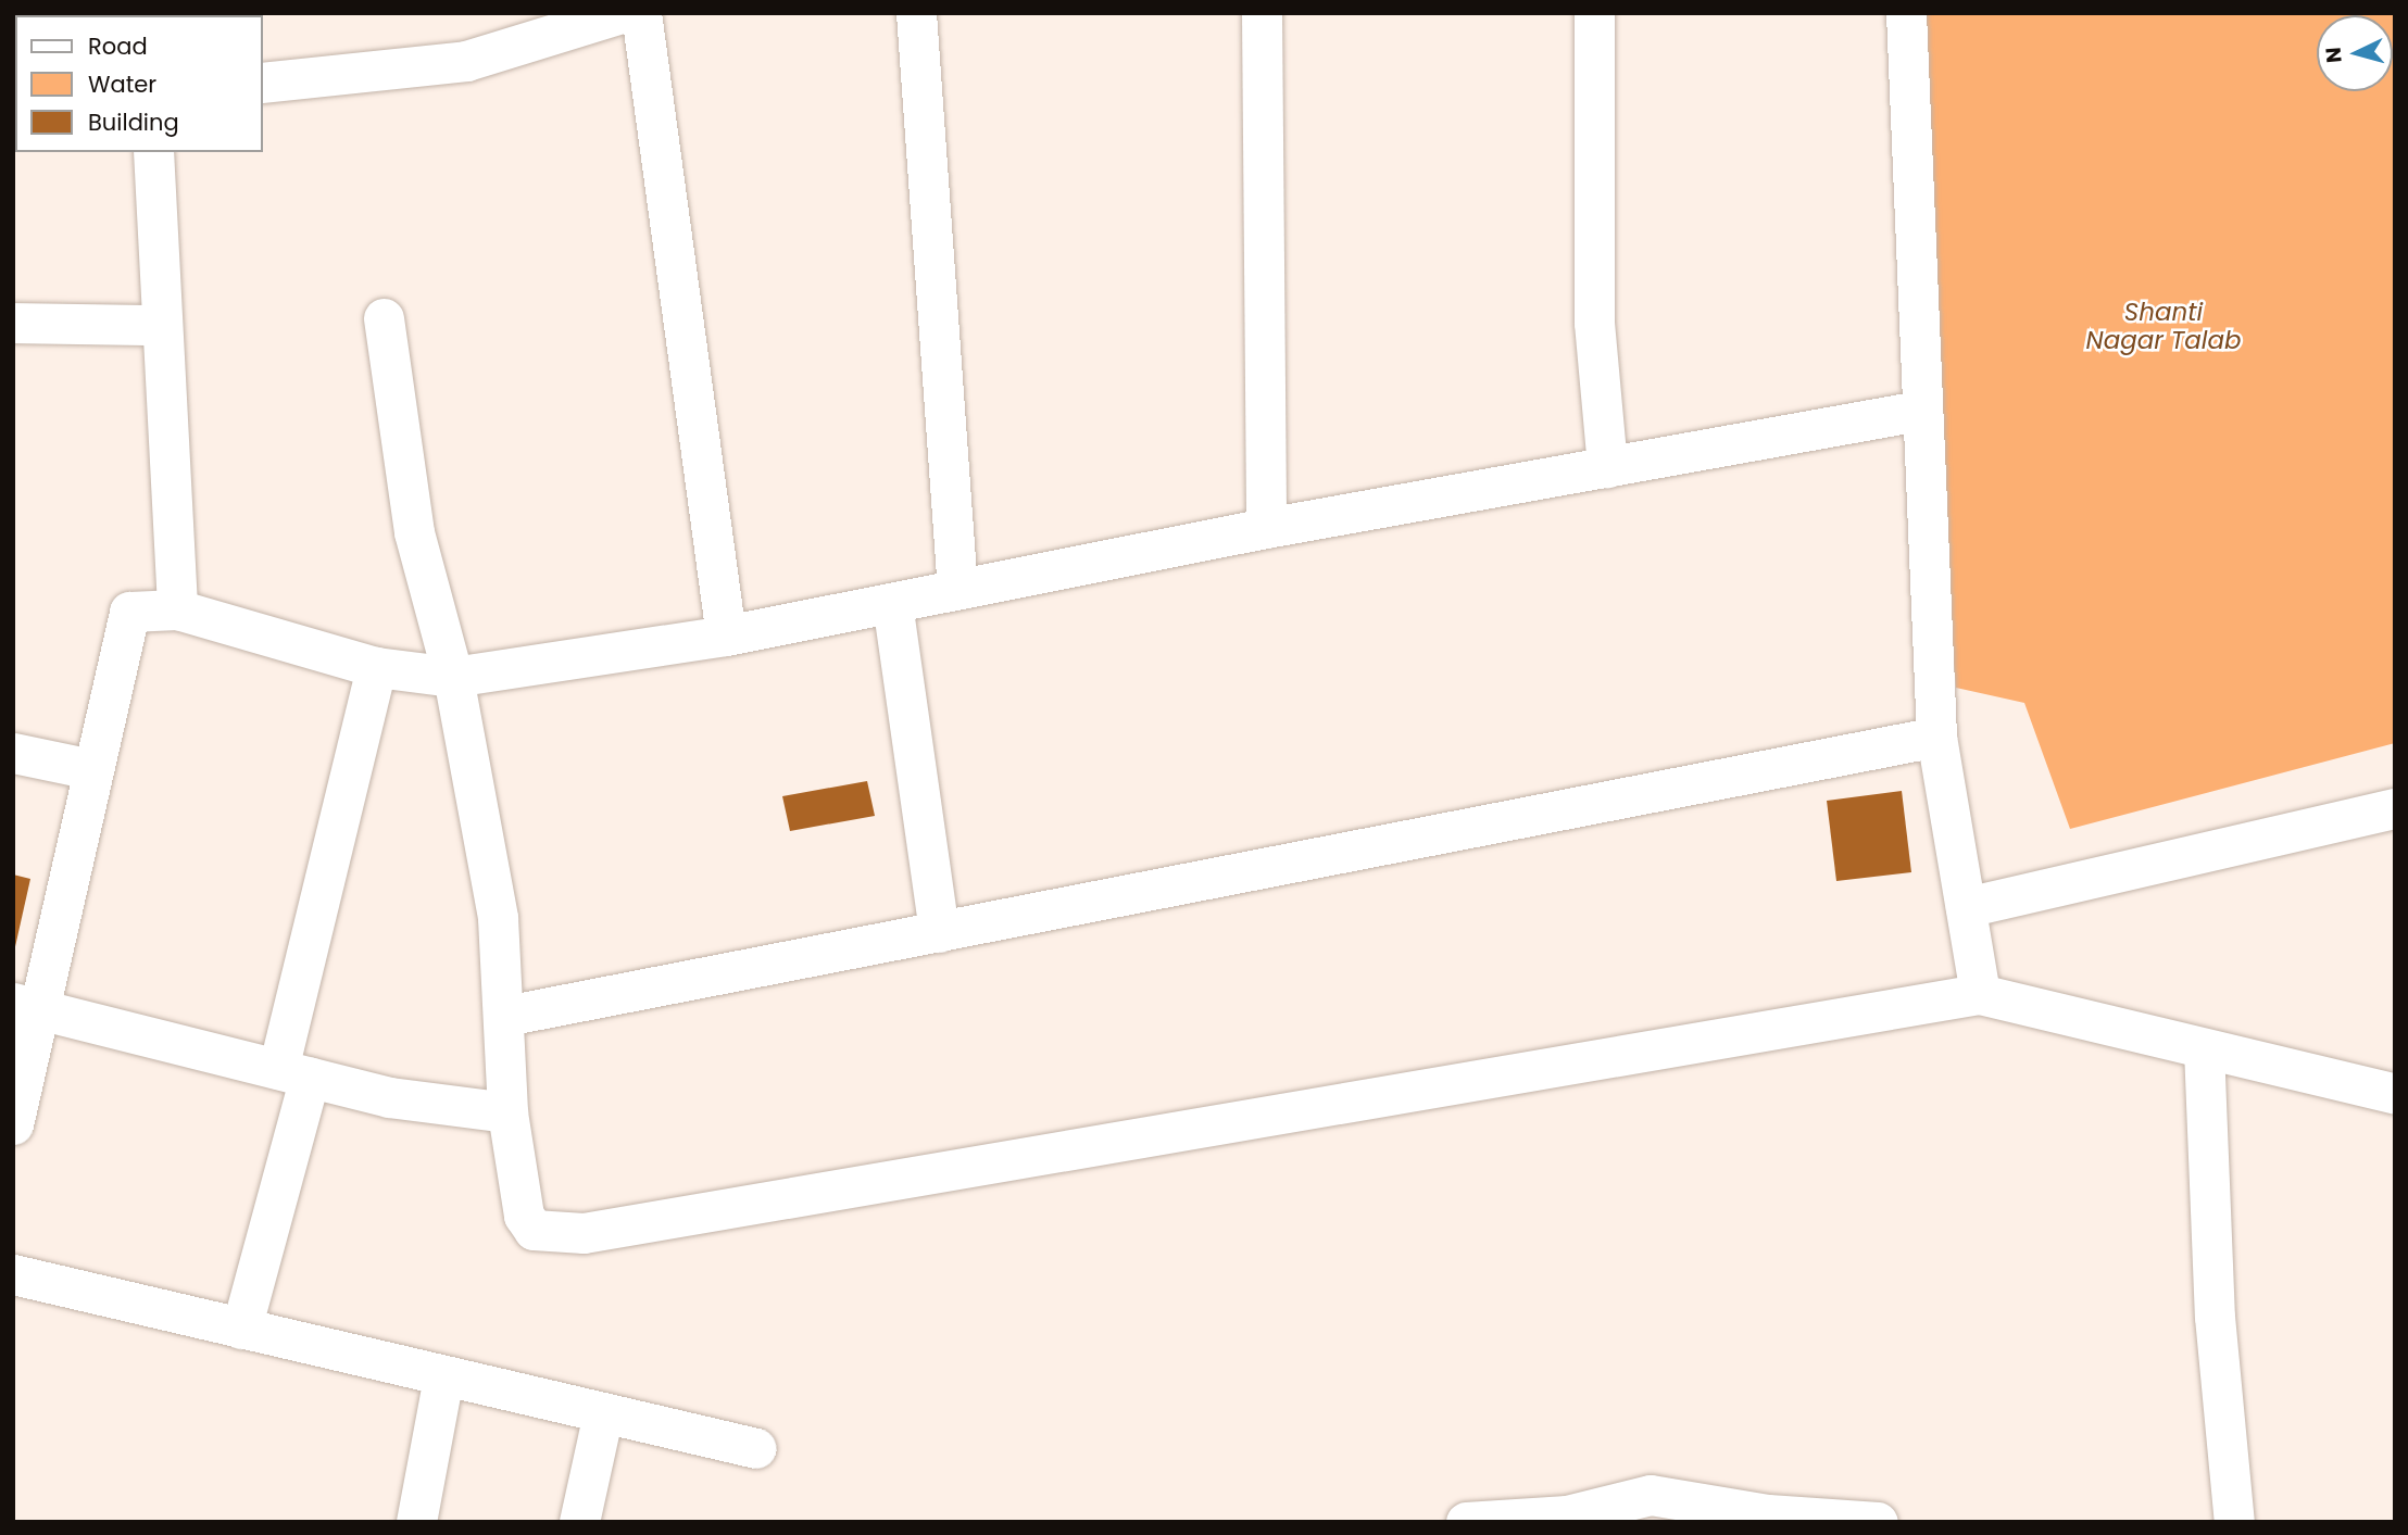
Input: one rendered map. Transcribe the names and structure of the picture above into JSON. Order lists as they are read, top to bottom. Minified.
{"water":["Shanti Nagar Talab"],"legend":["Road","Water","Building"],"north":"left"}
